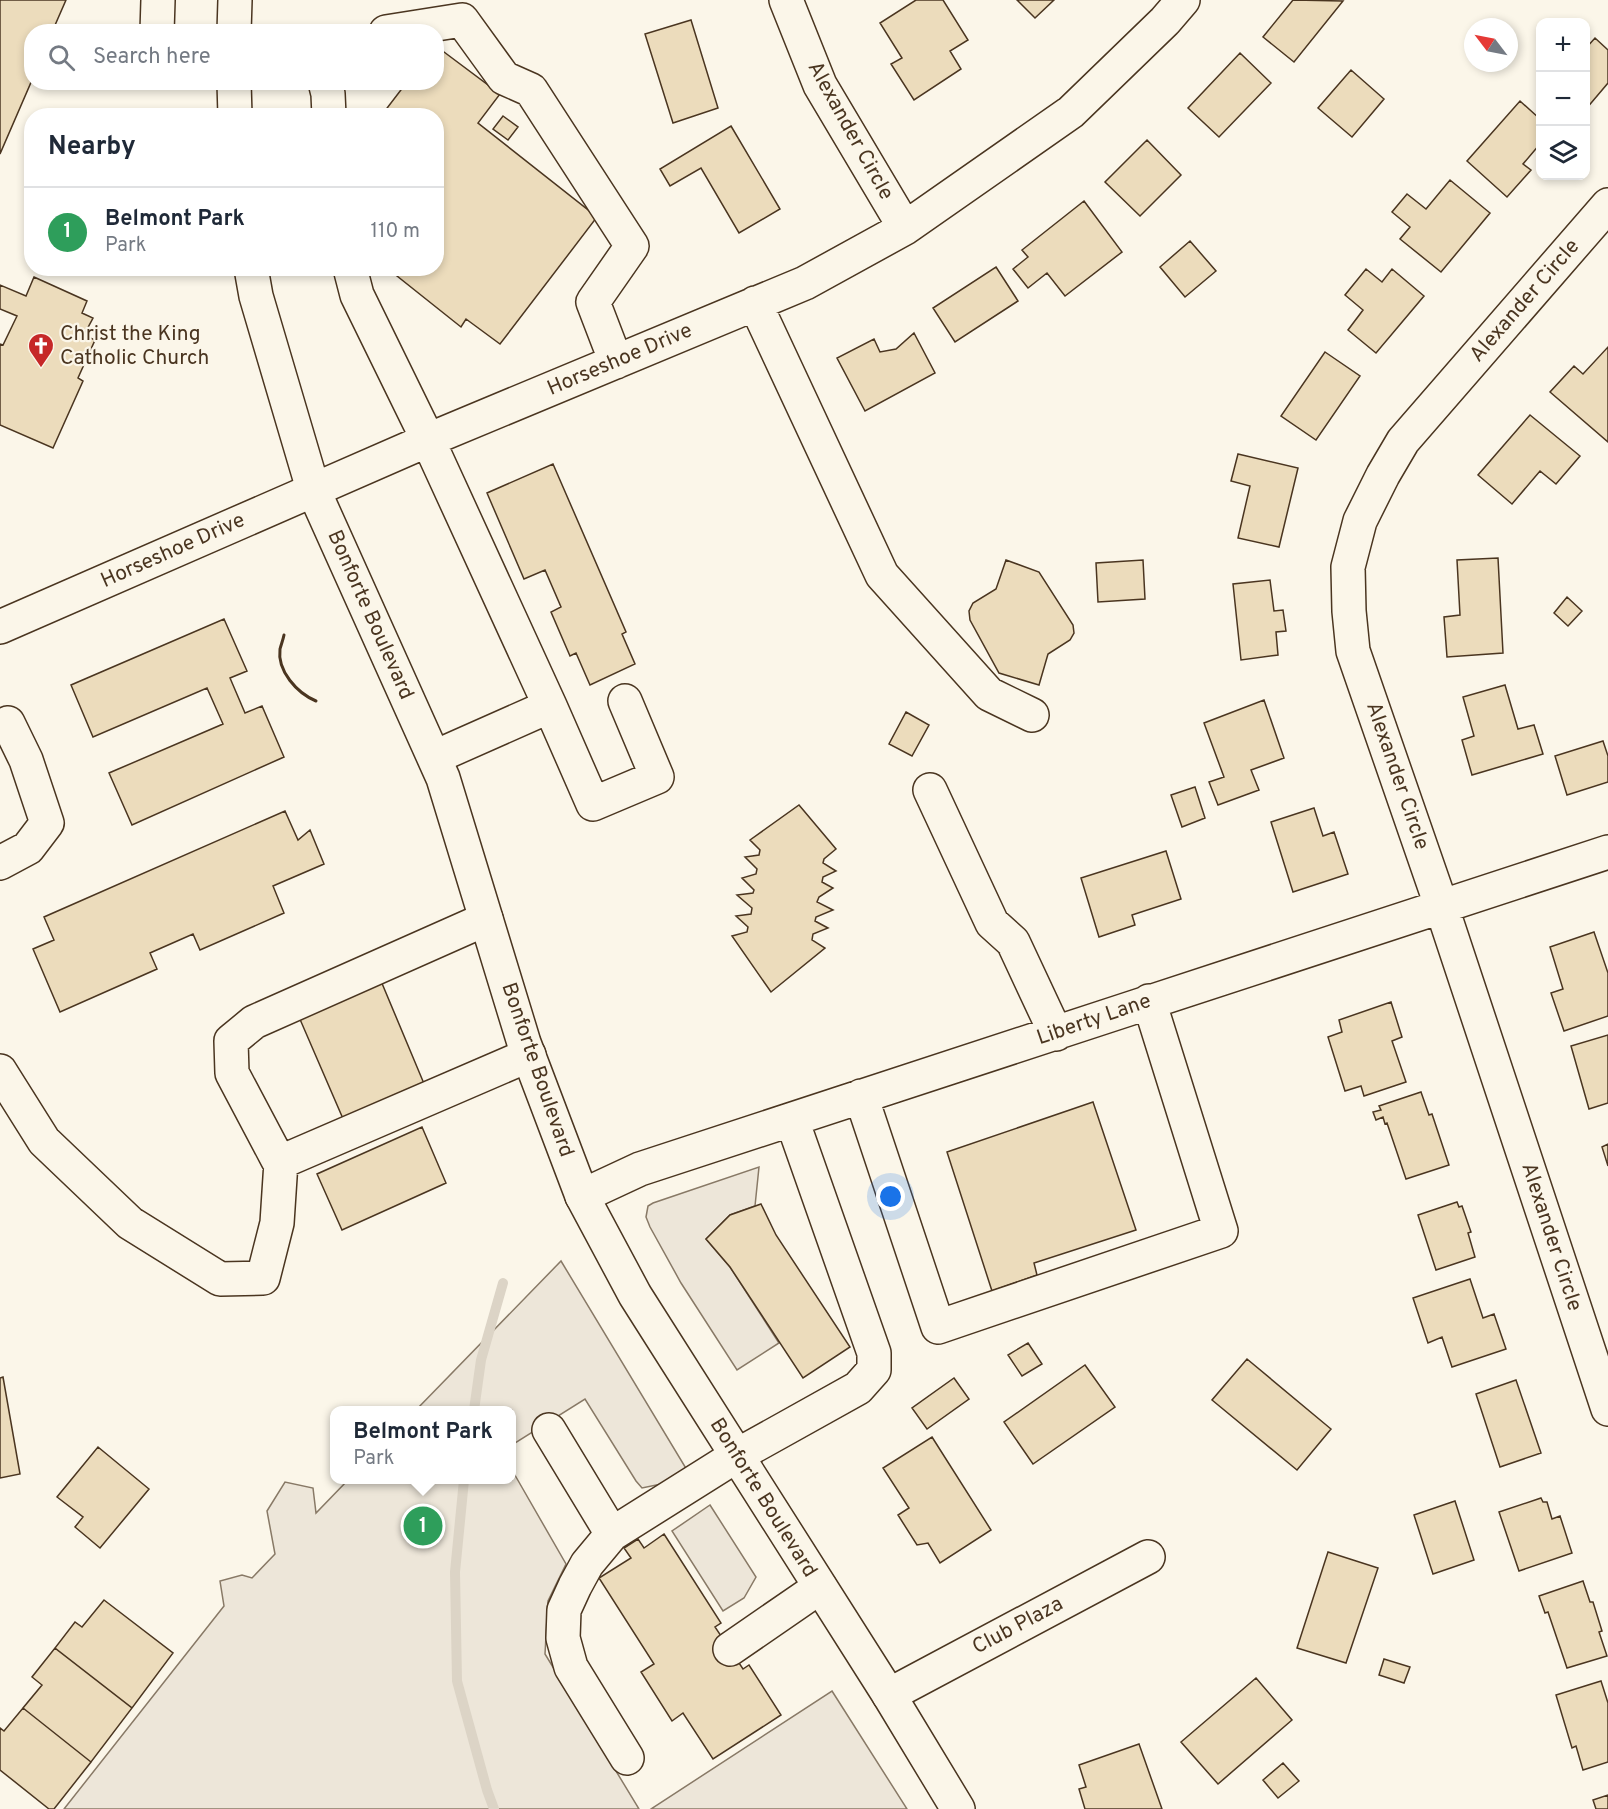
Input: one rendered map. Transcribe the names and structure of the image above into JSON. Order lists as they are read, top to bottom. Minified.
{"streets":{"street":["Alexander Circle","Horseshoe Drive","Bonforte Boulevard","Liberty Lane","Club Plaza"]},"crossings":[["Alexander Circle","Horseshoe Drive"],["Alexander Circle","Liberty Lane"],["Horseshoe Drive","Bonforte Boulevard"],["Bonforte Boulevard","Liberty Lane"],["Bonforte Boulevard","Club Plaza"]],"places":{"church":["Christ the King Catholic Church"]},"north":"top left","page":{"map_buttons":["+","−"],"search":"Search here","heading":"Nearby","list":[{"mark":"1","name":"Belmont Park","note":"Park","value":"110 m"}],"popup":["Belmont Park","Park"],"pins":"1"}}
